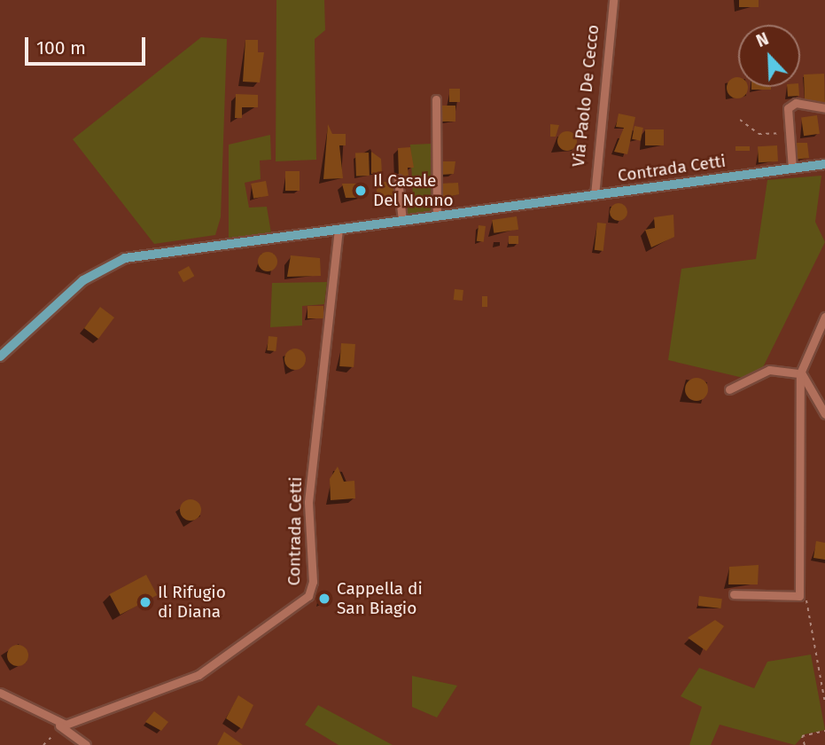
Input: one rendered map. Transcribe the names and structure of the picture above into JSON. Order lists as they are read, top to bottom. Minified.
{"streets":{"main road":["Contrada Cetti"],"street":["Via Paolo De Cecco"]},"crossings":[["Via Paolo De Cecco","Contrada Cetti"]],"places":["Il Casale Del Nonno","Cappella di San Biagio","Il Rifugio di Diana"],"scale_bar":"100 m","north":"top left"}
